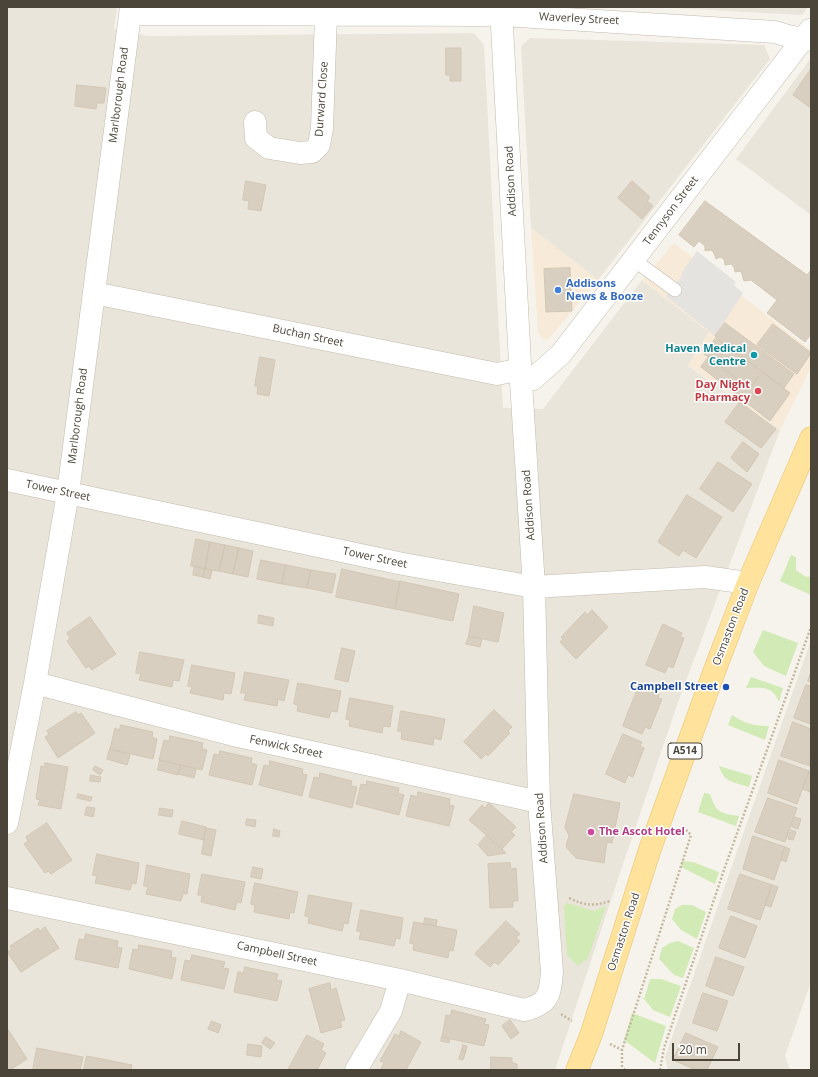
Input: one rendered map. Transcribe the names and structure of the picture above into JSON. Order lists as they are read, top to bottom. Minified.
{"streets":{"main road":["Osmaston Road","A514"],"street":["Waverley Street","Marlborough Road","Durward Close","Addison Road","Tennyson Street","Buchan Street","Tower Street","Fenwick Street","Campbell Street"]},"crossings":[["Waverley Street","Marlborough Road"],["Waverley Street","Durward Close"],["Waverley Street","Addison Road"],["Waverley Street","Tennyson Street"],["Marlborough Road","Buchan Street"],["Marlborough Road","Tower Street"],["Marlborough Road","Fenwick Street"],["Addison Road","Tennyson Street"],["Addison Road","Buchan Street"],["Addison Road","Tower Street"],["Addison Road","Fenwick Street"],["Addison Road","Campbell Street"],["Tennyson Street","Buchan Street"],["Tower Street","Osmaston Road"]],"places":["Addisons News & Booze","Haven Medical Centre","Day Night Pharmacy","Campbell Street","The Ascot Hotel"],"scale_bar":"20 m"}
